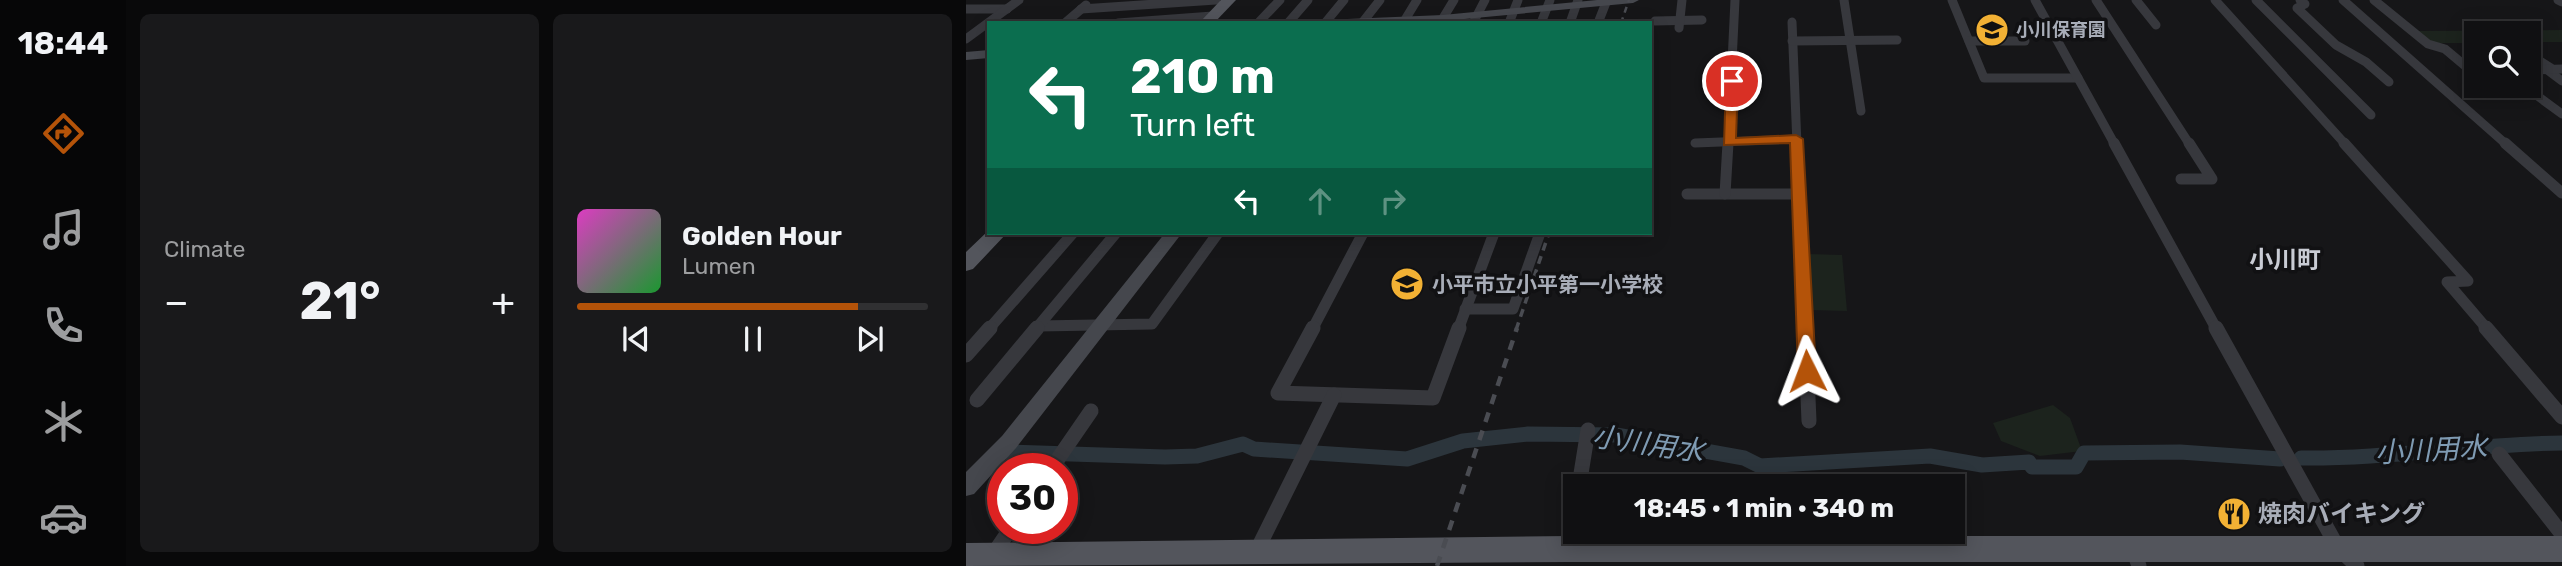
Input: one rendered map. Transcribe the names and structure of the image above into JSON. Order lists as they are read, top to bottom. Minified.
{"districts":["小川町"],"water":["小川用水"],"places":{"school or university":["小川保育園","小平市立小平第一小学校"],"restaurant":["焼肉バイキング"]},"page":{"tabs":"18:44","tile":"Climate","turn":["210 m","Turn left"],"song":["Golden Hour","Lumen"],"heat":["−","21°","+"],"limit":"30","trip":"18:45 · 1 min · 340 m"}}
